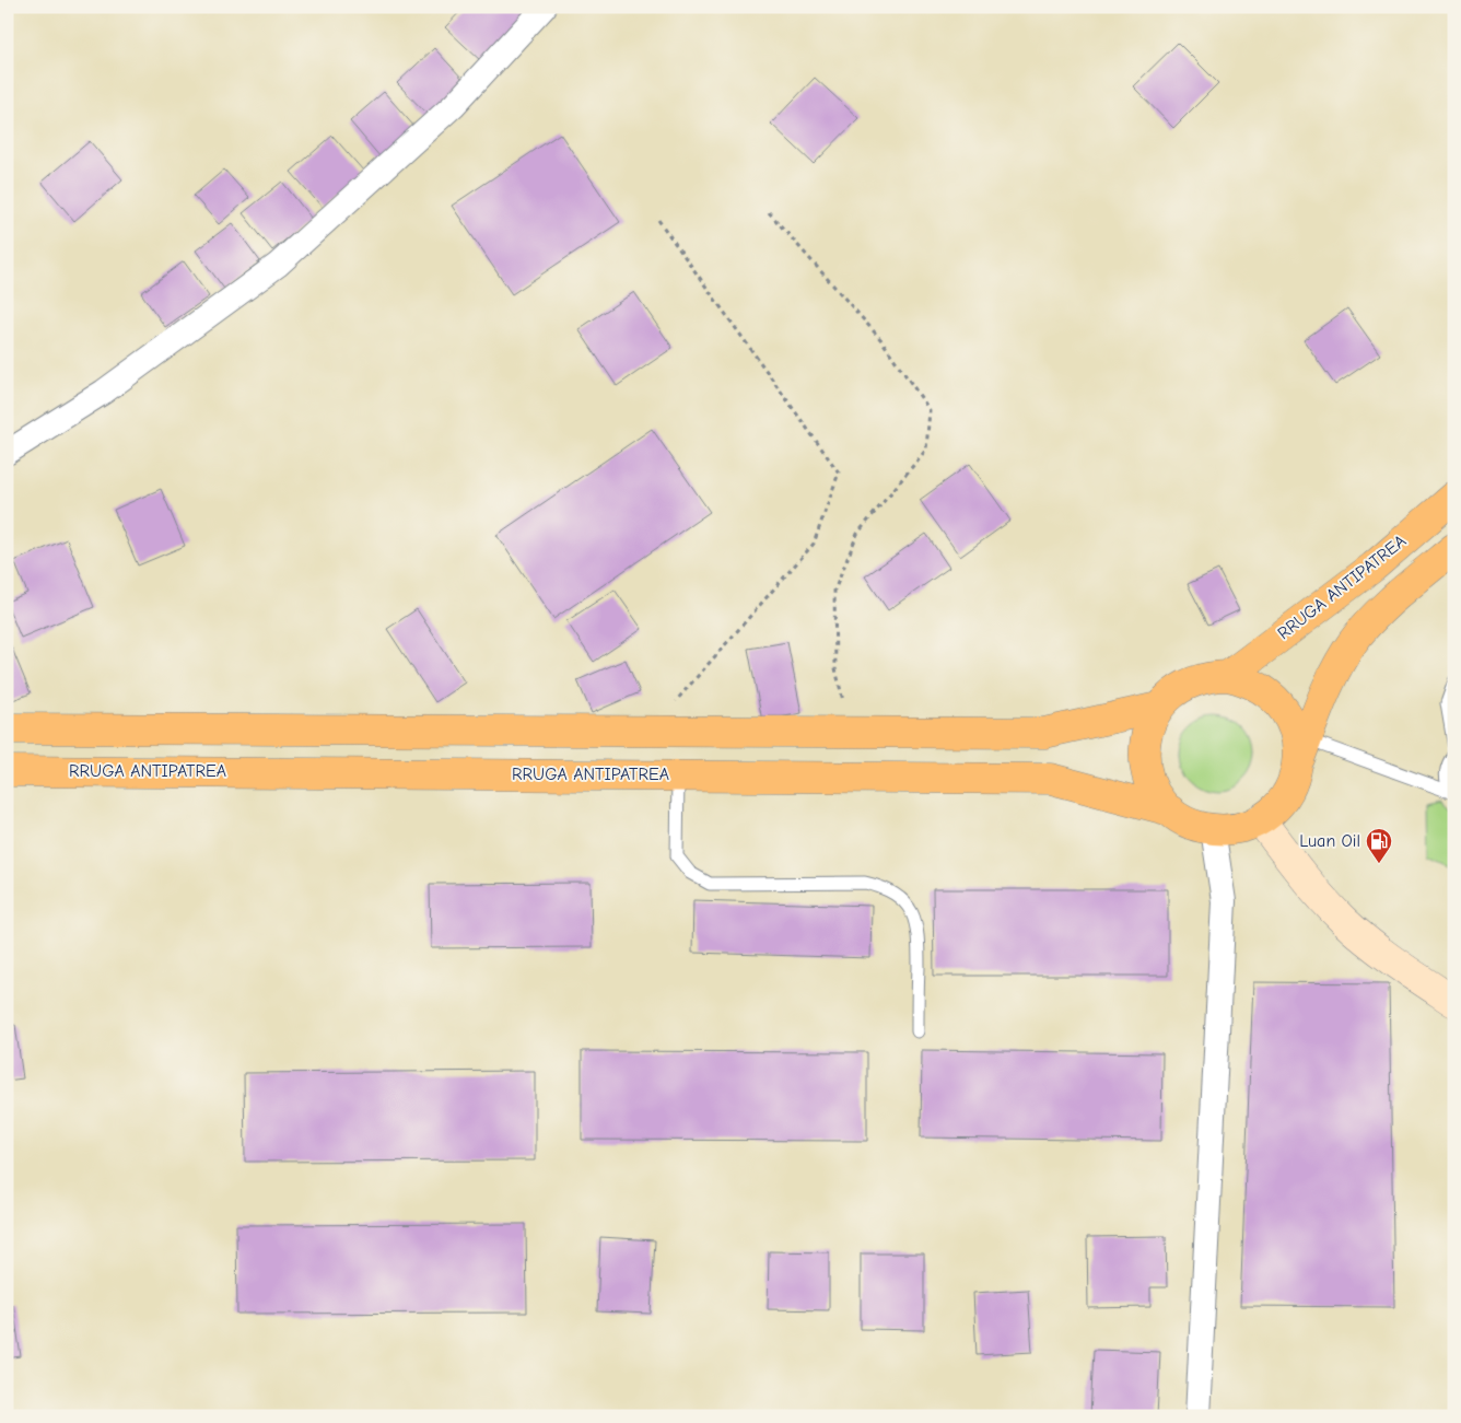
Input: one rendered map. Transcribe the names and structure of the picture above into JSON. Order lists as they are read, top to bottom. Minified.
{"streets":{"main road":["RRUGA ANTIPATREA"]},"places":{"fuel station":["Luan Oil"]}}
